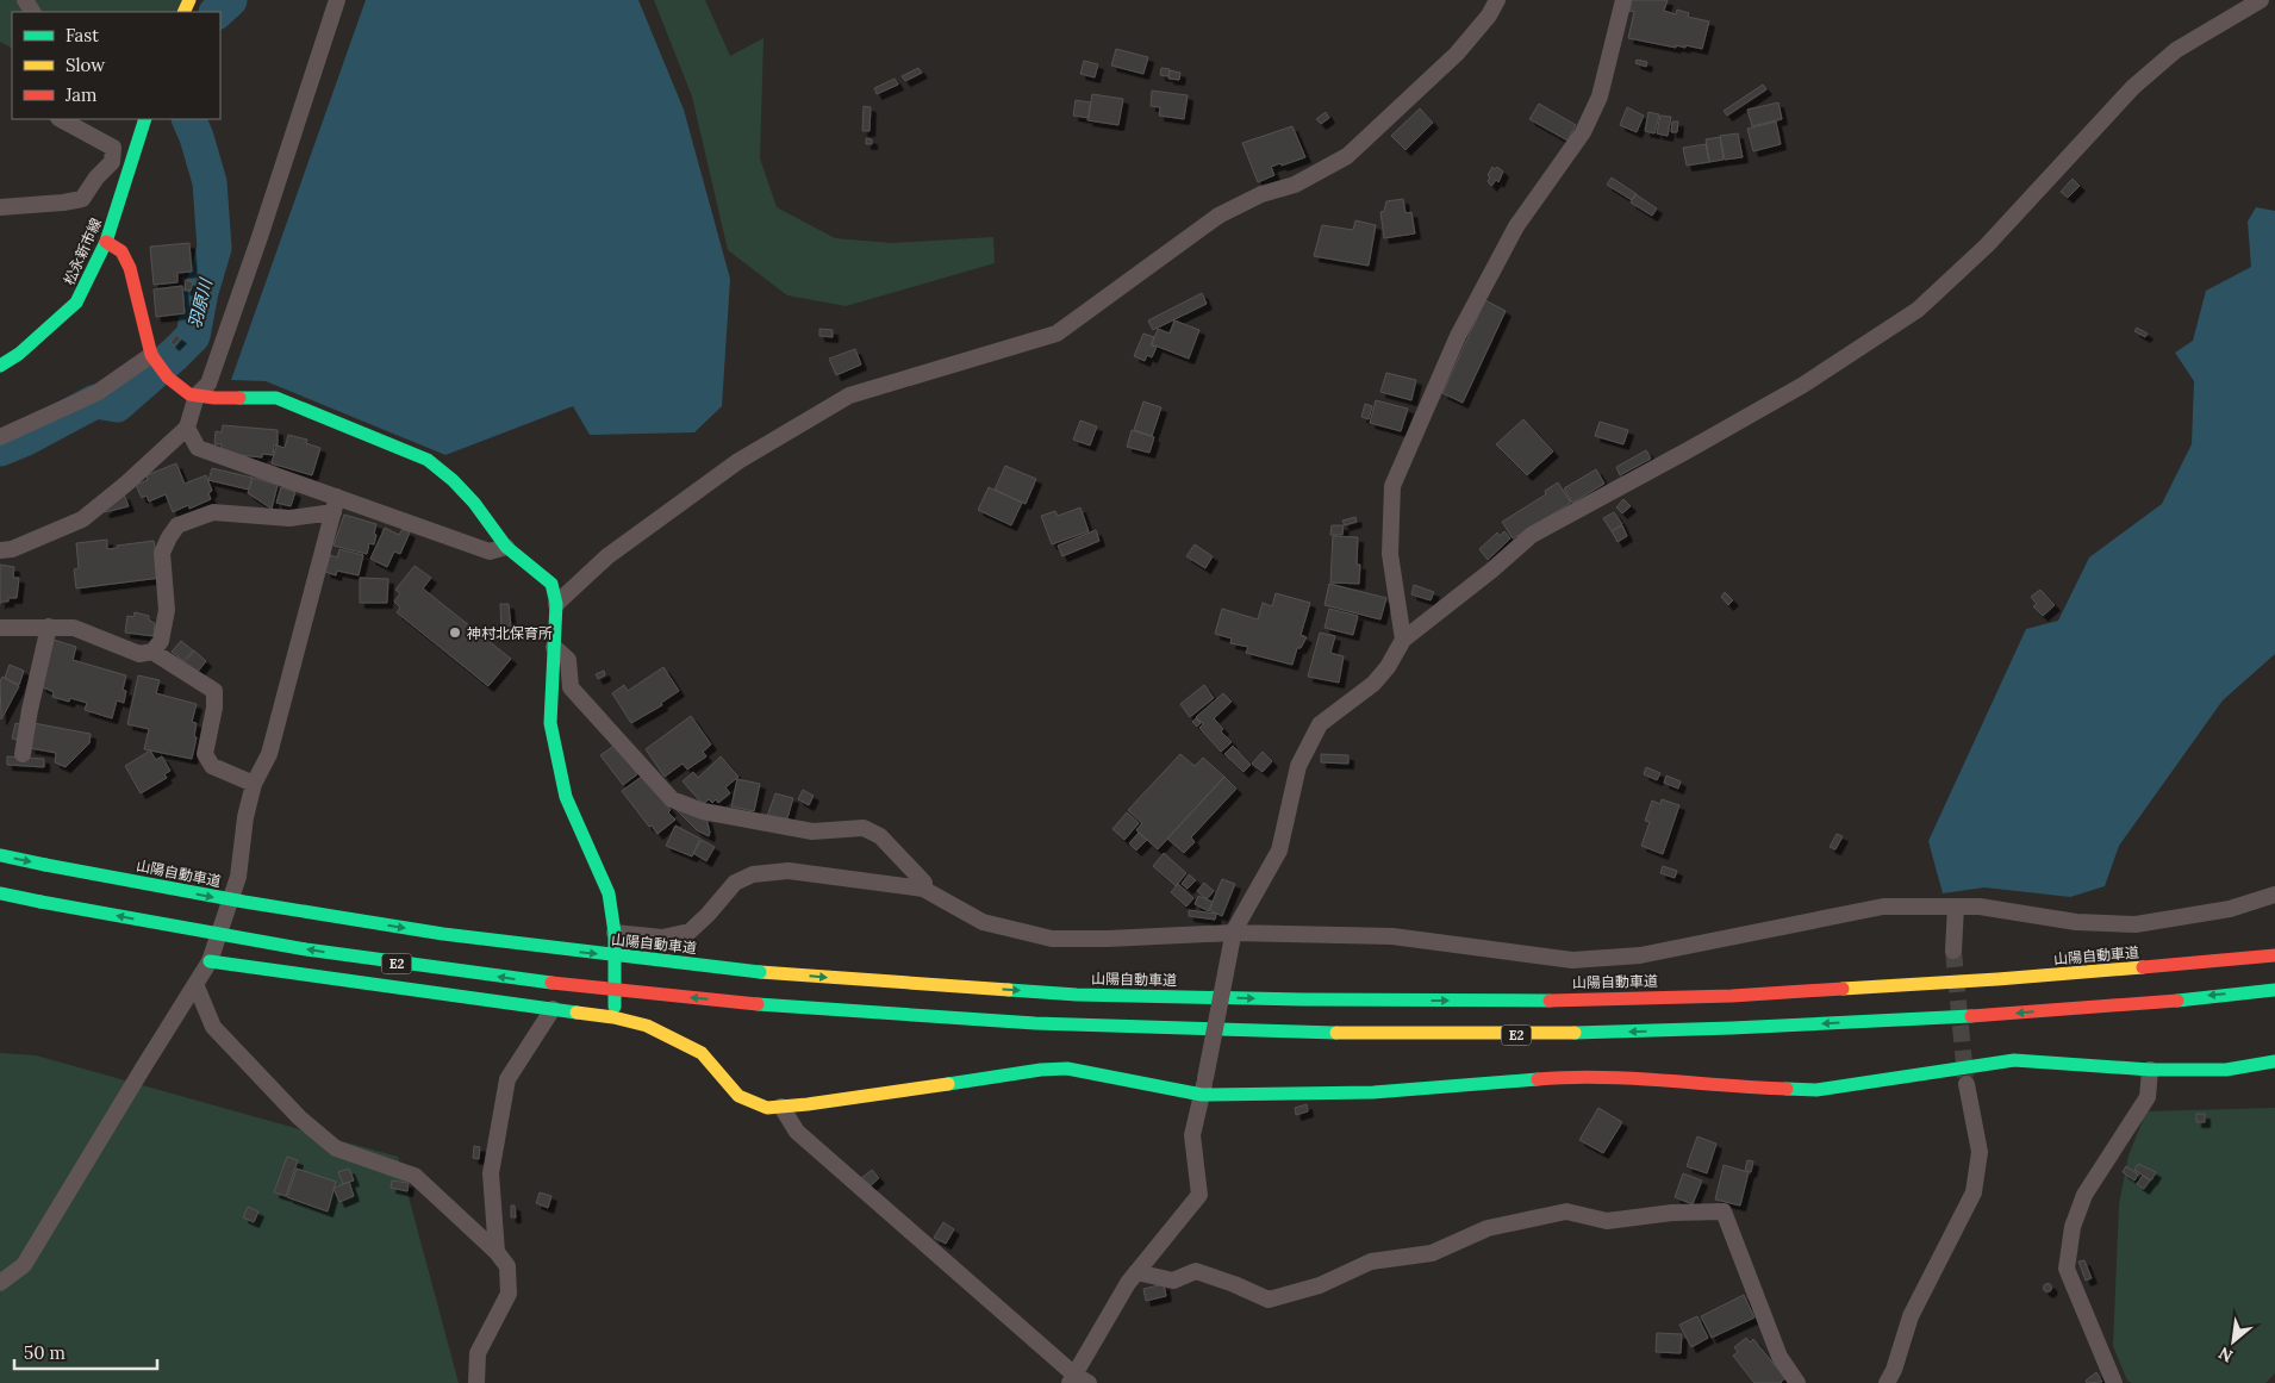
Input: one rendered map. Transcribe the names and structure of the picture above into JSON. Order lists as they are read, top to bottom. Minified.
{"streets":{"main road":["松永新市線","山陽自動車道","E2"]},"water":["羽原川"],"places":["神村北保育所"],"legend":["Fast","Slow","Jam"],"scale_bar":"50 m","north":"bottom left"}
